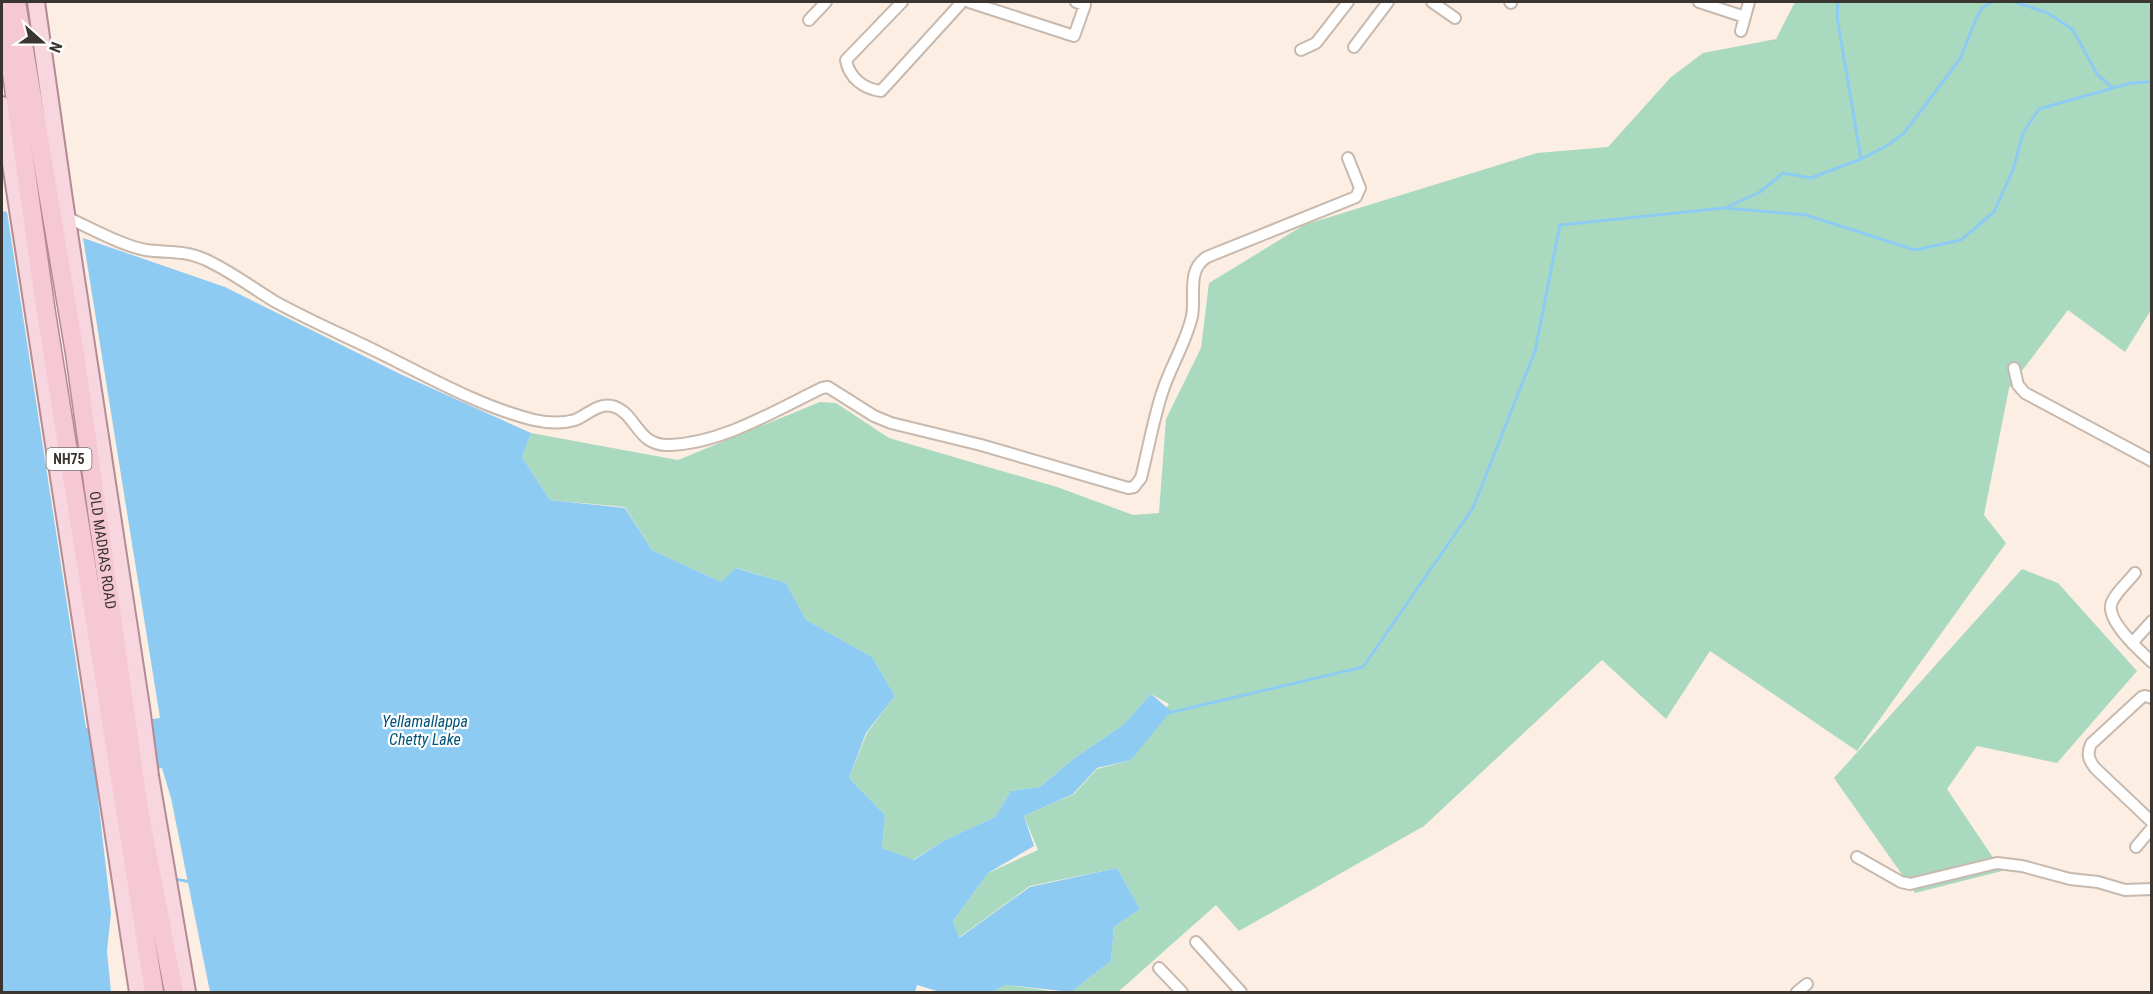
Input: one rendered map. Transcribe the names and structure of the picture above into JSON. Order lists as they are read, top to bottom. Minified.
{"streets":{"highway":["NH75","OLD MADRAS ROAD"]},"water":["Yellamallappa Chetty Lake"],"north":"right"}
